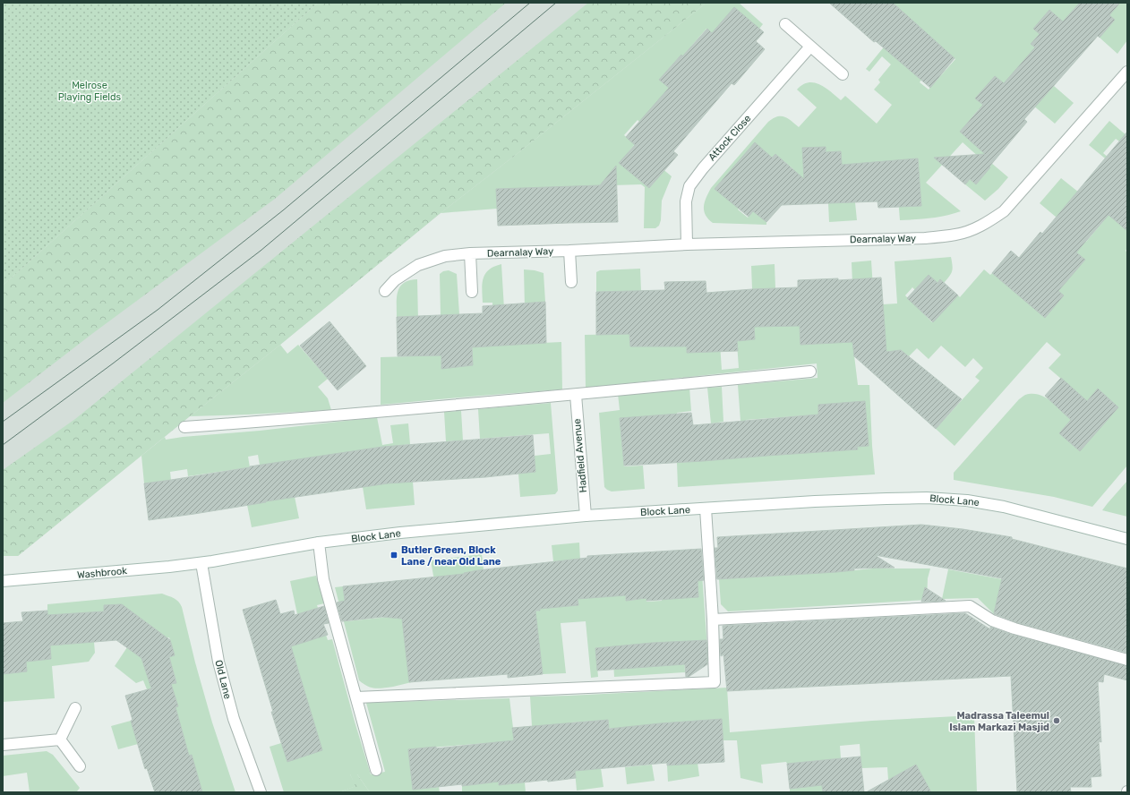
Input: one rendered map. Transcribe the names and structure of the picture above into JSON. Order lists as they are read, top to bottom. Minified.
{"streets":{"street":["Attock Close","Dearnalay Way","Hadfield Avenue","Block Lane","Washbrook","Old Lane"]},"crossings":[["Attock Close","Dearnalay Way"],["Hadfield Avenue","Block Lane"],["Block Lane","Washbrook"],["Block Lane","Old Lane"],["Washbrook","Old Lane"]],"parks":["Melrose Playing Fields"],"places":{"transit":["Butler Green, Block Lane / near Old Lane"],"other":["Madrassa Taleemul Islam Markazi Masjid"]}}
